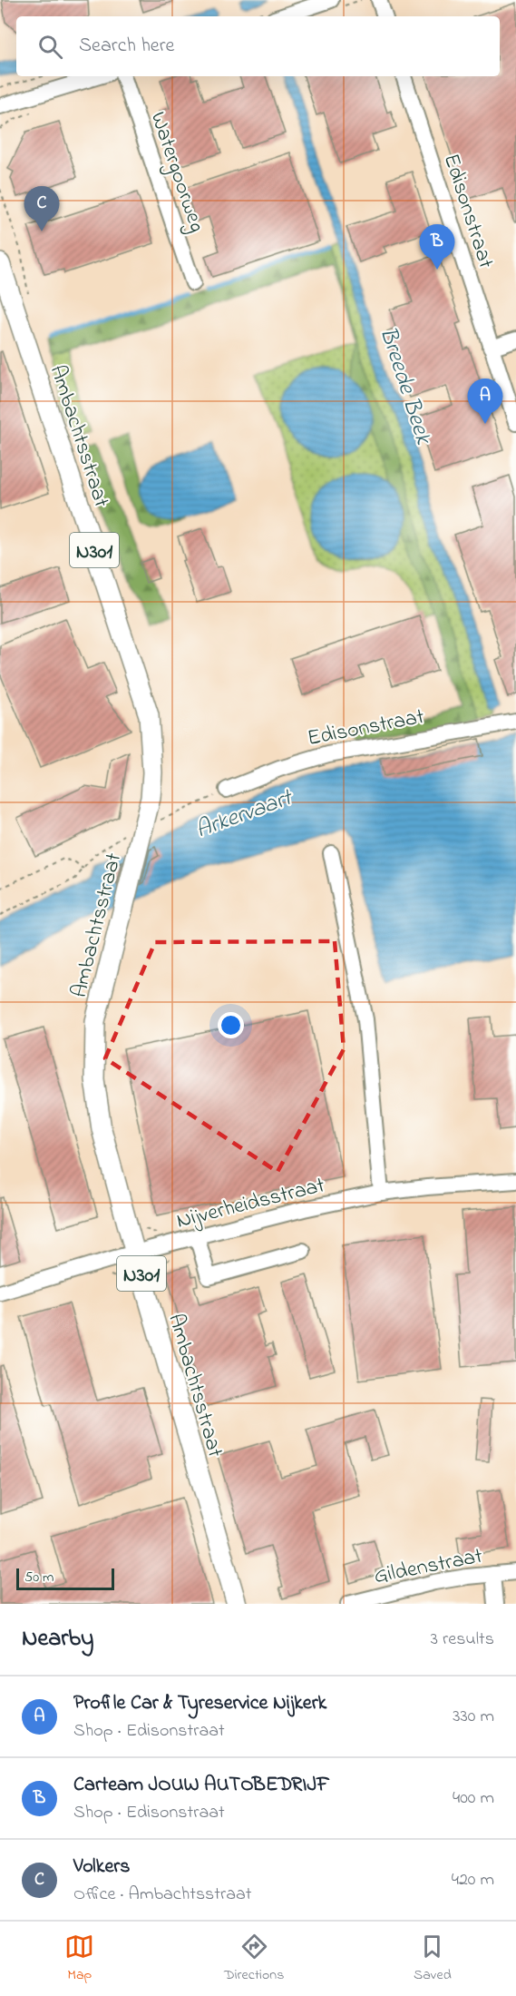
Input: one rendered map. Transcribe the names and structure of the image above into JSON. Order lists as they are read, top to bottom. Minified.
{"streets":{"main road":["Ambachtsstraat","N301"],"street":["Watergoorweg","Edisonstraat","Nijverheidsstraat","Gildenstraat"]},"crossings":[["Ambachtsstraat","Nijverheidsstraat"]],"water":["Breede Beek","Arkervaart"],"scale_bar":"50 m","page":{"search":"Search here","pins":["C","B","A"],"scale":"50 m","heading":["Nearby","3 results"],"list":[{"mark":"A","name":"Profile Car & Tyreservice Nijkerk","note":"Shop · Edisonstraat","value":"330 m"},{"mark":"B","name":"Carteam JOUW AUTOBEDRIJF","note":"Shop · Edisonstraat","value":"400 m"},{"mark":"C","name":"Volkers","note":"Office · Ambachtsstraat","value":"420 m"}],"nav":["Map","Directions","Saved"]}}
